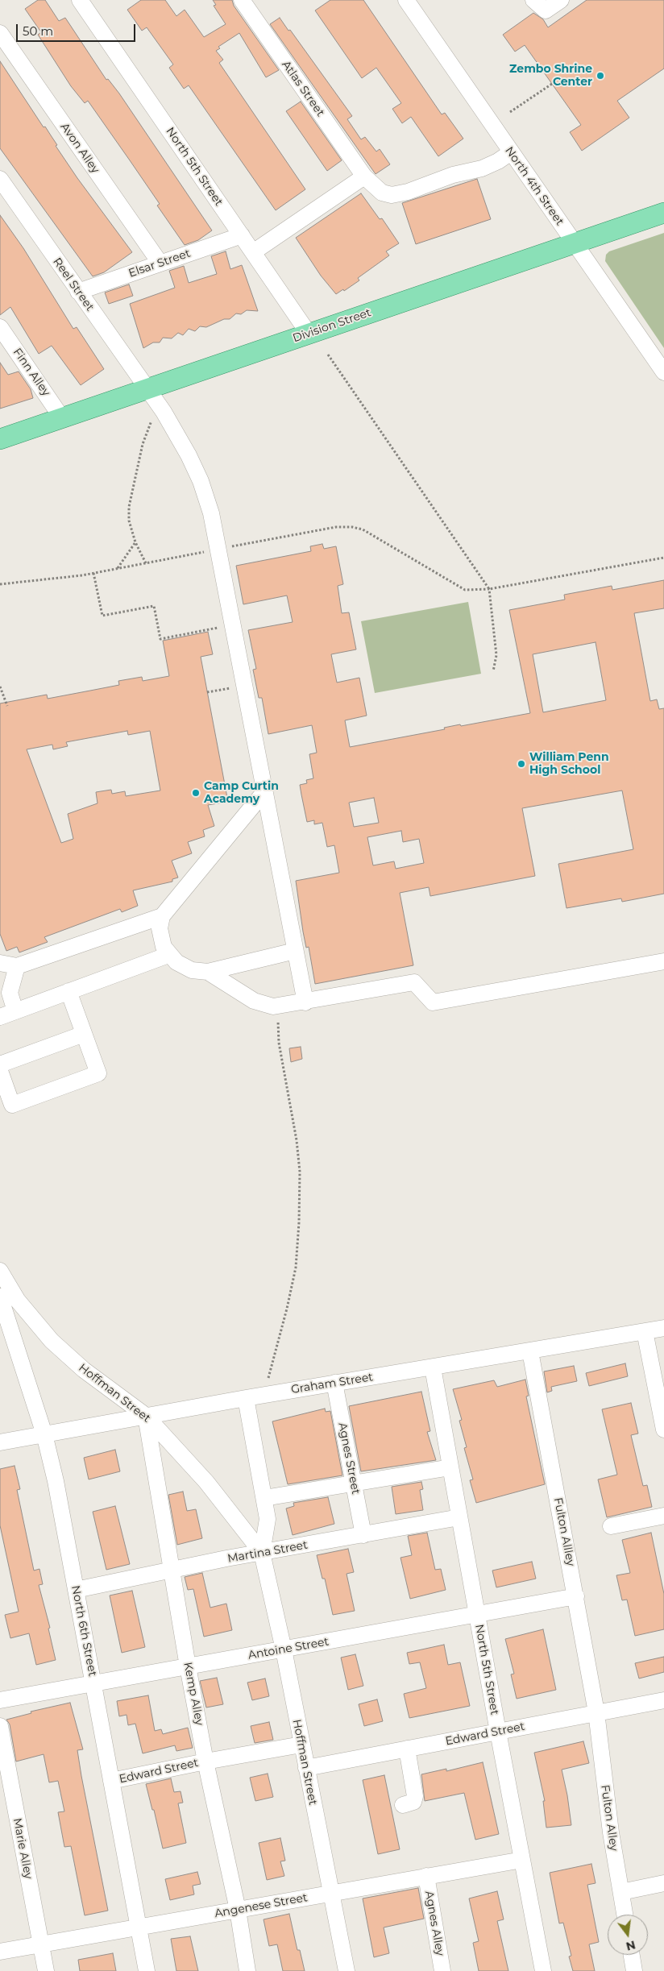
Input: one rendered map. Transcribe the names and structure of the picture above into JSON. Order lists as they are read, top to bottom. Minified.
{"streets":{"main road":["Division Street"],"street":["Atlas Street","Avon Alley","North 5th Street","North 4th Street","Elsar Street","Reel Street","Finn Alley","Graham Street","Hoffman Street","Agnes Street","Fulton Allley","Martina Street","North 6th Street","Antoine Street","Kemp Alley","Edward Street","Fulton Alley","Marie Alley","Angenese Street","Agnes Alley"]},"crossings":[["Atlas Street","North 4th Street"],["Avon Alley","Elsar Street"],["North 5th Street","Elsar Street"],["North 5th Street","Division Street"],["North 5th Street","Graham Street"],["North 5th Street","Martina Street"],["North 5th Street","Antoine Street"],["North 5th Street","Edward Street"],["North 5th Street","Angenese Street"],["North 4th Street","Division Street"],["Elsar Street","Reel Street"],["Reel Street","Division Street"],["Division Street","Finn Alley"],["Graham Street","Hoffman Street"],["Graham Street","Agnes Street"],["Graham Street","Fulton Allley"],["Graham Street","North 6th Street"],["Graham Street","Kemp Alley"],["Hoffman Street","Martina Street"],["Hoffman Street","Antoine Street"],["Hoffman Street","Kemp Alley"],["Hoffman Street","Edward Street"],["Hoffman Street","Angenese Street"],["Agnes Street","Martina Street"],["Fulton Allley","Antoine Street"],["Fulton Allley","Edward Street"],["Fulton Allley","Fulton Alley"],["Martina Street","North 6th Street"],["Martina Street","Kemp Alley"],["North 6th Street","Antoine Street"],["North 6th Street","Edward Street"],["North 6th Street","Angenese Street"],["Antoine Street","Kemp Alley"],["Kemp Alley","Edward Street"],["Kemp Alley","Angenese Street"],["Edward Street","Fulton Alley"],["Marie Alley","Angenese Street"],["Angenese Street","Agnes Alley"]],"places":["Zembo Shrine Center","William Penn High School","Camp Curtin Academy"],"scale_bar":"50 m","north":"bottom"}
